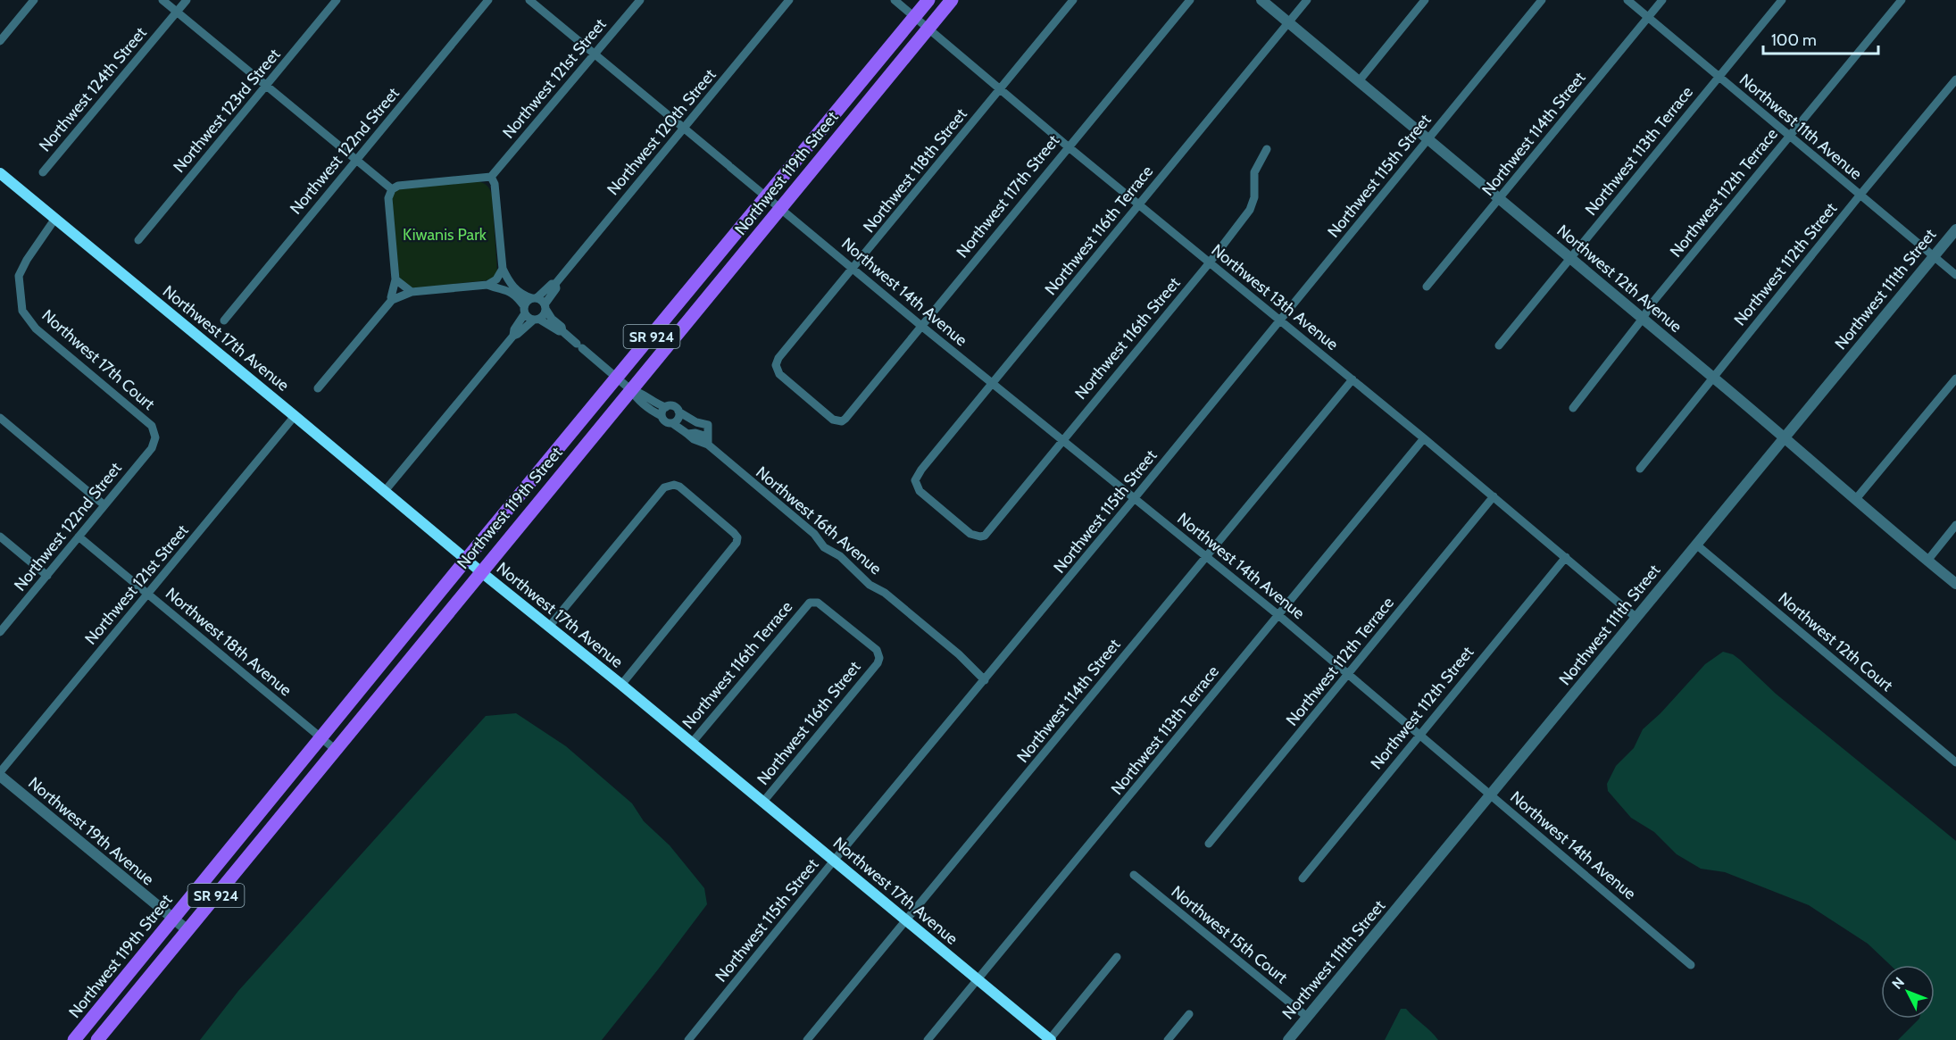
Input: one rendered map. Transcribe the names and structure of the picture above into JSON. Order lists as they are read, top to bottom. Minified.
{"streets":{"highway":["Northwest 119th Street","SR 924"],"main road":["Northwest 17th Avenue"],"street":["Northwest 121st Street","Northwest 124th Street","Northwest 123rd Street","Northwest 11th Avenue","Northwest 120th Street","Northwest 114th Street","Northwest 122nd Street","Northwest 113th Terrace","Northwest 118th Street","Northwest 115th Street","Northwest 112th Terrace","Northwest 117th Street","Northwest 116th Terrace","Northwest 112th Street","Northwest 12th Avenue","Northwest 111th Street","Northwest 14th Avenue","Northwest 13th Avenue","Northwest 116th Street","Northwest 17th Court","Northwest 16th Avenue","Northwest 18th Avenue","Northwest 12th Court","Northwest 19th Avenue","Northwest 15th Court"]},"crossings":[["Northwest 121st Street","Northwest 14th Avenue"],["Northwest 121st Street","Northwest 17th Avenue"],["Northwest 121st Street","Northwest 18th Avenue"],["Northwest 11th Avenue","Northwest 114th Street"],["Northwest 11th Avenue","Northwest 113th Terrace"],["Northwest 11th Avenue","Northwest 112th Terrace"],["Northwest 11th Avenue","Northwest 112th Street"],["Northwest 11th Avenue","Northwest 111th Street"],["Northwest 120th Street","Northwest 14th Avenue"],["Northwest 120th Street","Northwest 17th Avenue"],["Northwest 114th Street","Northwest 12th Avenue"],["Northwest 114th Street","Northwest 14th Avenue"],["Northwest 114th Street","Northwest 13th Avenue"],["Northwest 114th Street","Northwest 17th Avenue"],["Northwest 122nd Street","Northwest 17th Court"],["Northwest 122nd Street","Northwest 18th Avenue"],["Northwest 113th Terrace","Northwest 12th Avenue"],["Northwest 113th Terrace","Northwest 14th Avenue"],["Northwest 113th Terrace","Northwest 13th Avenue"],["Northwest 113th Terrace","Northwest 17th Avenue"],["Northwest 118th Street","Northwest 117th Street"],["Northwest 118th Street","Northwest 14th Avenue"],["Northwest 118th Street","Northwest 13th Avenue"],["Northwest 119th Street","Northwest 14th Avenue"],["Northwest 119th Street","Northwest 13th Avenue"],["Northwest 119th Street","Northwest 17th Avenue"],["Northwest 119th Street","Northwest 16th Avenue"],["Northwest 119th Street","Northwest 18th Avenue"],["Northwest 119th Street","Northwest 19th Avenue"],["Northwest 115th Street","Northwest 12th Avenue"],["Northwest 115th Street","Northwest 14th Avenue"],["Northwest 115th Street","Northwest 13th Avenue"],["Northwest 115th Street","Northwest 17th Avenue"],["Northwest 115th Street","Northwest 16th Avenue"],["Northwest 112th Terrace","Northwest 12th Avenue"],["Northwest 112th Terrace","Northwest 14th Avenue"],["Northwest 112th Terrace","Northwest 13th Avenue"],["Northwest 117th Street","Northwest 14th Avenue"],["Northwest 117th Street","Northwest 13th Avenue"],["Northwest 116th Terrace","Northwest 12th Avenue"],["Northwest 116th Terrace","Northwest 14th Avenue"],["Northwest 116th Terrace","Northwest 13th Avenue"],["Northwest 116th Terrace","Northwest 17th Avenue"],["Northwest 116th Terrace","Northwest 116th Street"],["Northwest 112th Street","Northwest 12th Avenue"],["Northwest 112th Street","Northwest 14th Avenue"],["Northwest 112th Street","Northwest 13th Avenue"],["Northwest 12th Avenue","Northwest 111th Street"],["Northwest 111th Street","Northwest 14th Avenue"],["Northwest 111th Street","Northwest 13th Avenue"],["Northwest 111th Street","Northwest 12th Court"],["Northwest 111th Street","Northwest 15th Court"],["Northwest 14th Avenue","Northwest 116th Street"],["Northwest 13th Avenue","Northwest 116th Street"],["Northwest 17th Avenue","Northwest 116th Street"],["Northwest 17th Avenue","Northwest 17th Court"]],"parks":["Kiwanis Park"],"scale_bar":"100 m","north":"top left"}
